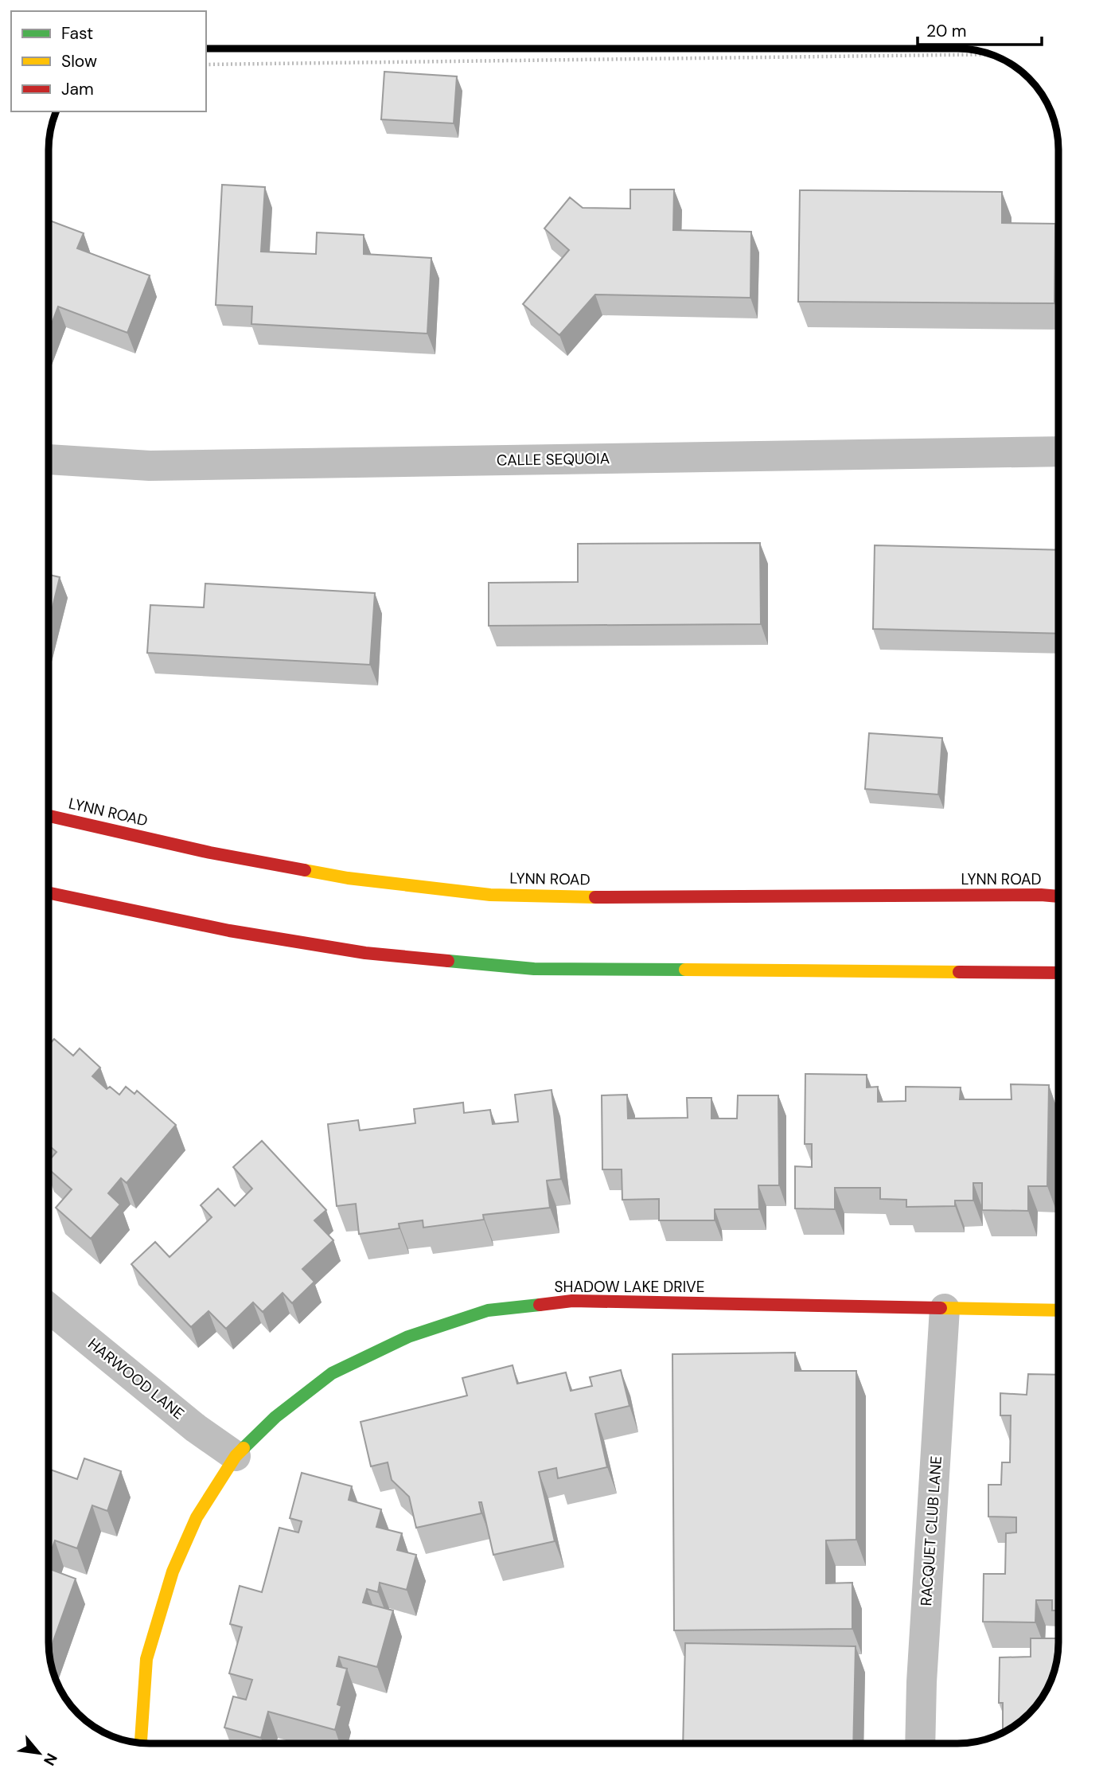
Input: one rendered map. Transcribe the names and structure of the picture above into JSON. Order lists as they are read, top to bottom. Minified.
{"streets":{"main road":["LYNN ROAD","SHADOW LAKE DRIVE"],"street":["CALLE SEQUOIA","HARWOOD LANE","RACQUET CLUB LANE"]},"crossings":[["SHADOW LAKE DRIVE","HARWOOD LANE"],["SHADOW LAKE DRIVE","RACQUET CLUB LANE"]],"legend":["Fast","Slow","Jam"],"scale_bar":"20 m","north":"bottom right"}
